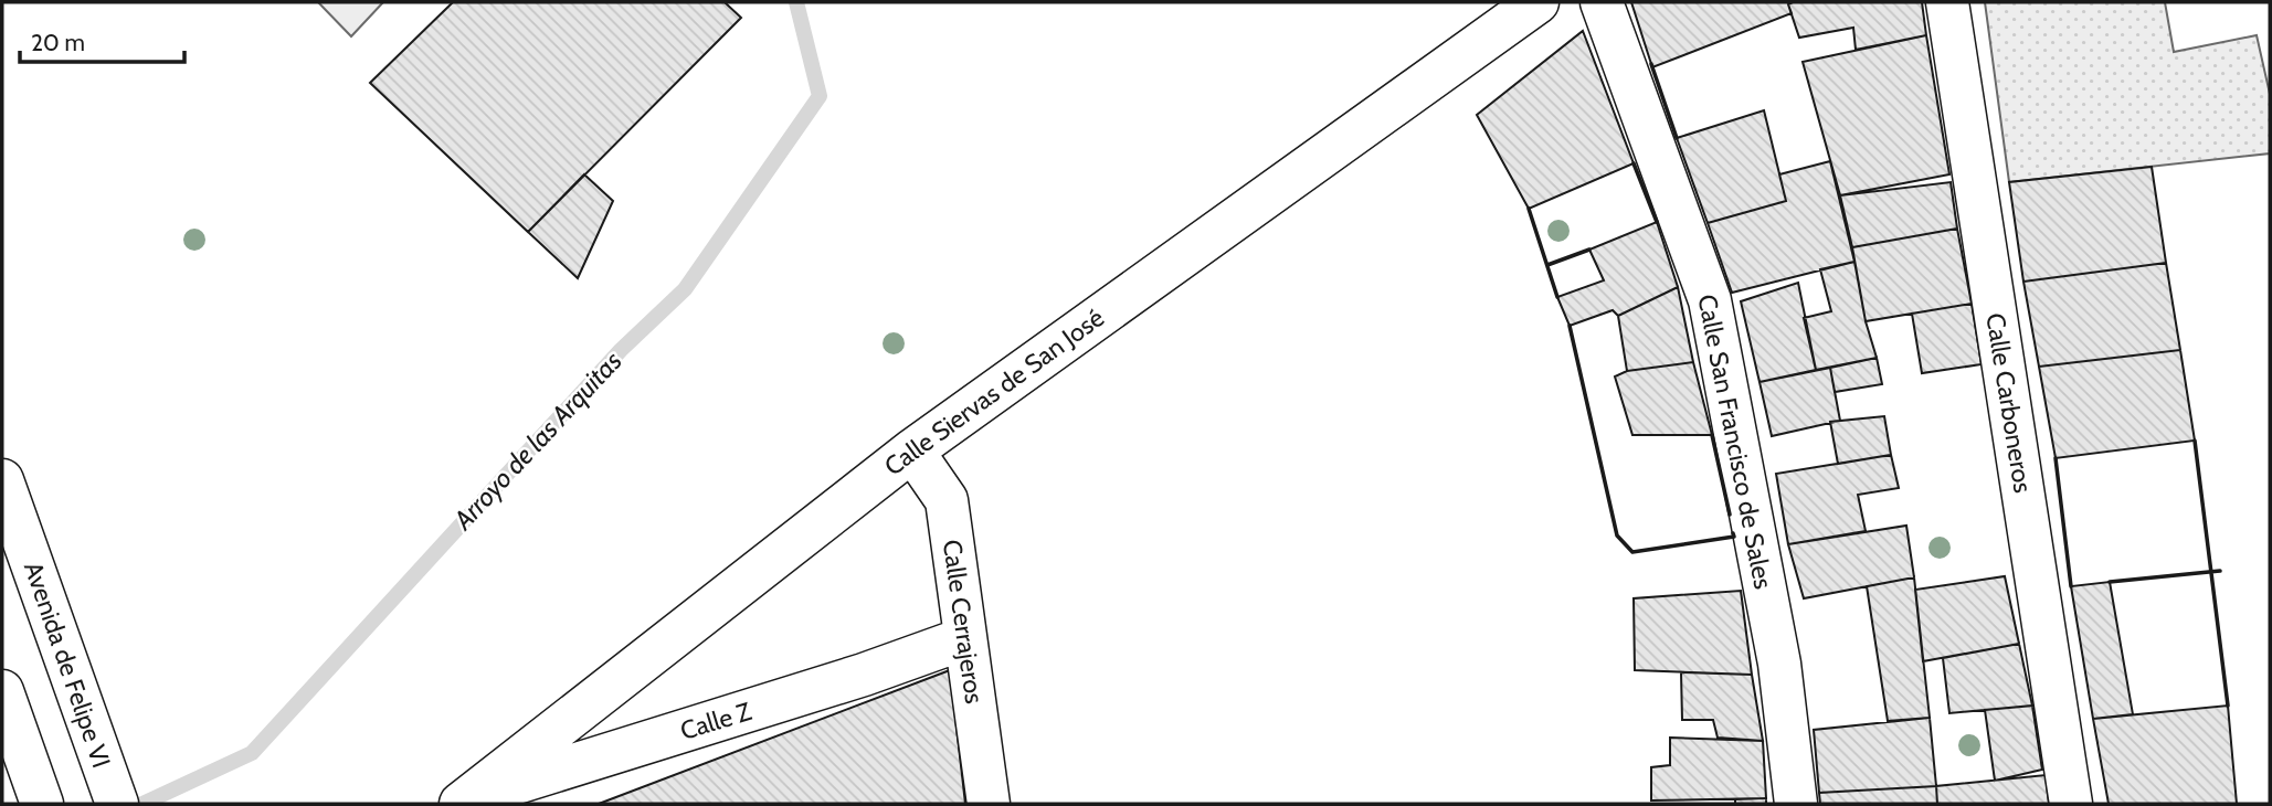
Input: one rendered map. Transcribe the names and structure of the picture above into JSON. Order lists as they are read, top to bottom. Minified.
{"streets":{"main road":["Calle Siervas de San José","Calle Carboneros","Calle San Francisco de Sales","Calle Cerrajeros","Avenida de Felipe VI","Calle Z"]},"crossings":[["Calle Siervas de San José","Calle Cerrajeros"],["Calle Siervas de San José","Calle Z"],["Calle Cerrajeros","Calle Z"]],"water":["Arroyo de las Arquitas"],"scale_bar":"20 m"}
